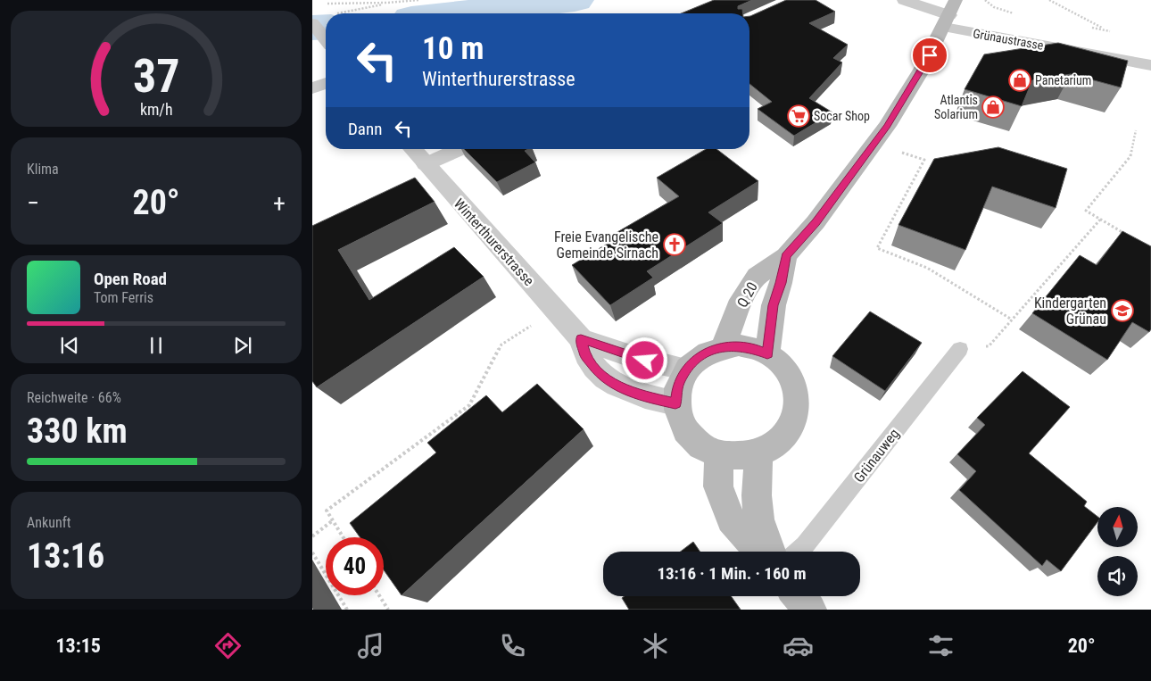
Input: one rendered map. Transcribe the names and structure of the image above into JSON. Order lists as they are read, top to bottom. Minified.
{"streets":{"main road":["Q 20"],"street":["Grünaustrasse","Winterthurerstrasse"],"lane":["Grünauweg"]},"crossings":[["Grünaustrasse","Q 20"],["Winterthurerstrasse","Q 20"]],"places":{"shop":["Panetarium","Atlantis Solarium"],"supermarket":["Socar Shop"],"church":["Freie Evangelische Gemeinde Sirnach"],"school or university":["Kindergarten Grünau"]},"north":"top","page":{"turn":["10 m","Winterthurerstrasse"],"then":"Dann","tile":["Klima",["Reichweite · 66%","330 km"],["Ankunft","13:16"]],"heat":["−","20°","+"],"song":["Open Road","Tom Ferris"],"limit":"40","trip":"13:16 · 1 Min. · 160 m","tabs":["13:15","20°"],"gauge":["37","km/h"]}}
